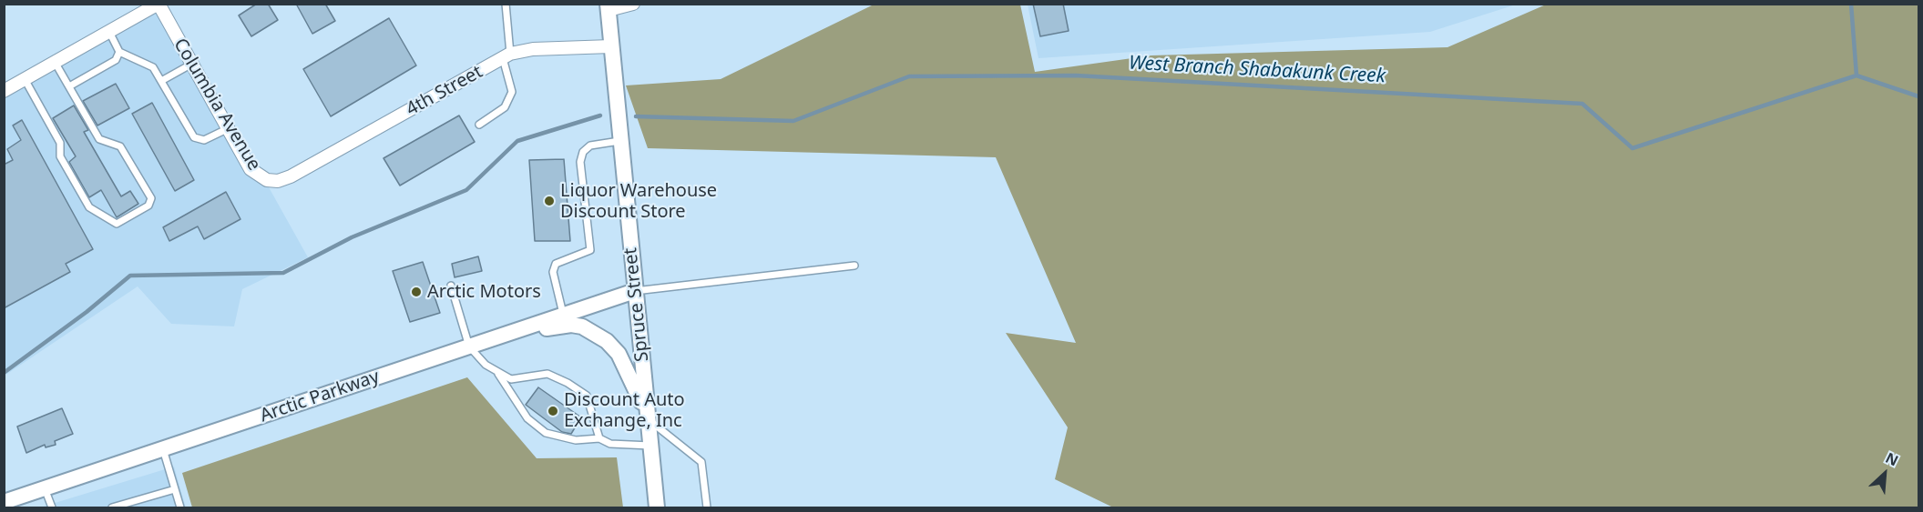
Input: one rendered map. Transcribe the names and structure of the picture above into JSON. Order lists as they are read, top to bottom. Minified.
{"streets":{"street":["4th Street","Columbia Avenue","Spruce Street","Arctic Parkway"]},"crossings":[["4th Street","Columbia Avenue"],["4th Street","Spruce Street"],["Spruce Street","Arctic Parkway"]],"water":["West Branch Shabakunk Creek"],"places":["Liquor Warehouse Discount Store","Arctic Motors","Discount Auto Exchange, Inc"],"north":"top right"}
